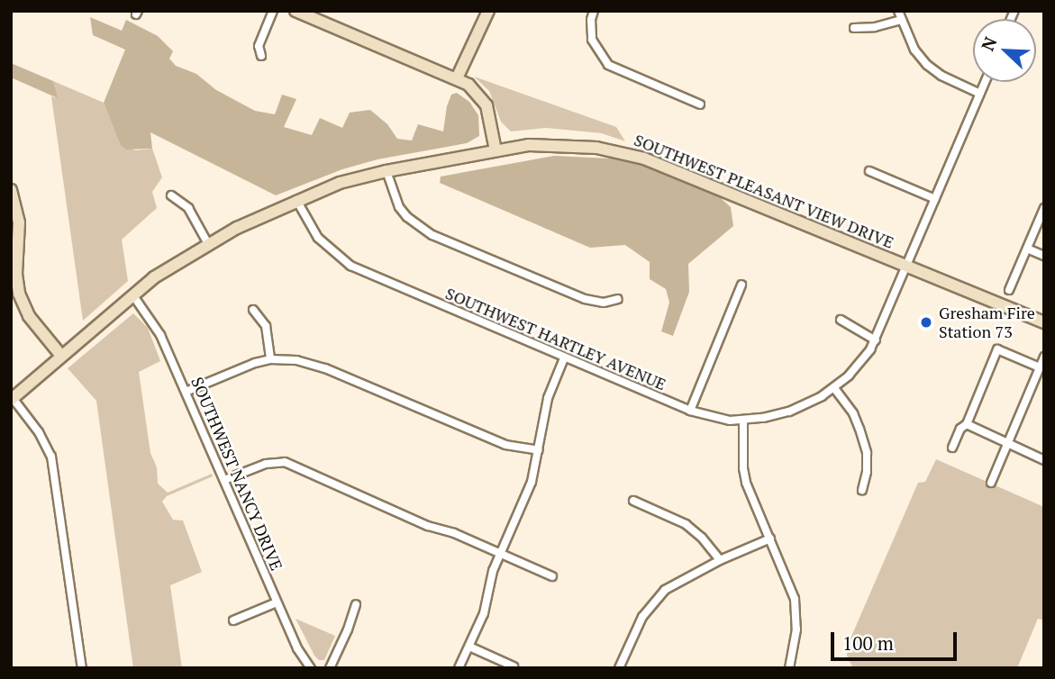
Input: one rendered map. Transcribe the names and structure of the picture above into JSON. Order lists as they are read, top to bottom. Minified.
{"streets":{"main road":["SOUTHWEST PLEASANT VIEW DRIVE"],"street":["SOUTHWEST HARTLEY AVENUE","SOUTHWEST NANCY DRIVE"]},"crossings":[["SOUTHWEST PLEASANT VIEW DRIVE","SOUTHWEST HARTLEY AVENUE"],["SOUTHWEST PLEASANT VIEW DRIVE","SOUTHWEST NANCY DRIVE"]],"places":["Gresham Fire Station 73"],"scale_bar":"100 m","north":"top left"}
